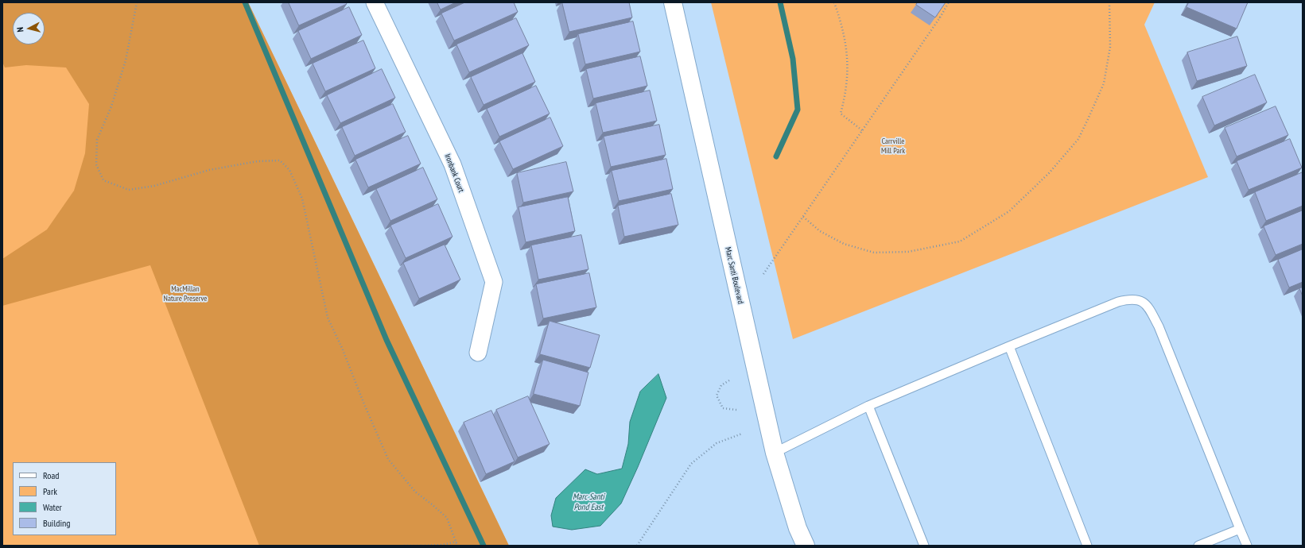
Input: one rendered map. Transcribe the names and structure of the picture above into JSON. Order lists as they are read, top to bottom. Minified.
{"streets":{"street":["Ironbank Court","Marc Santi Boulevard"]},"water":["Marc Santi Pond East"],"parks":["Carrville Mill Park","MacMillan Nature Preserve"],"legend":["Road","Park","Water","Building"],"north":"left"}
